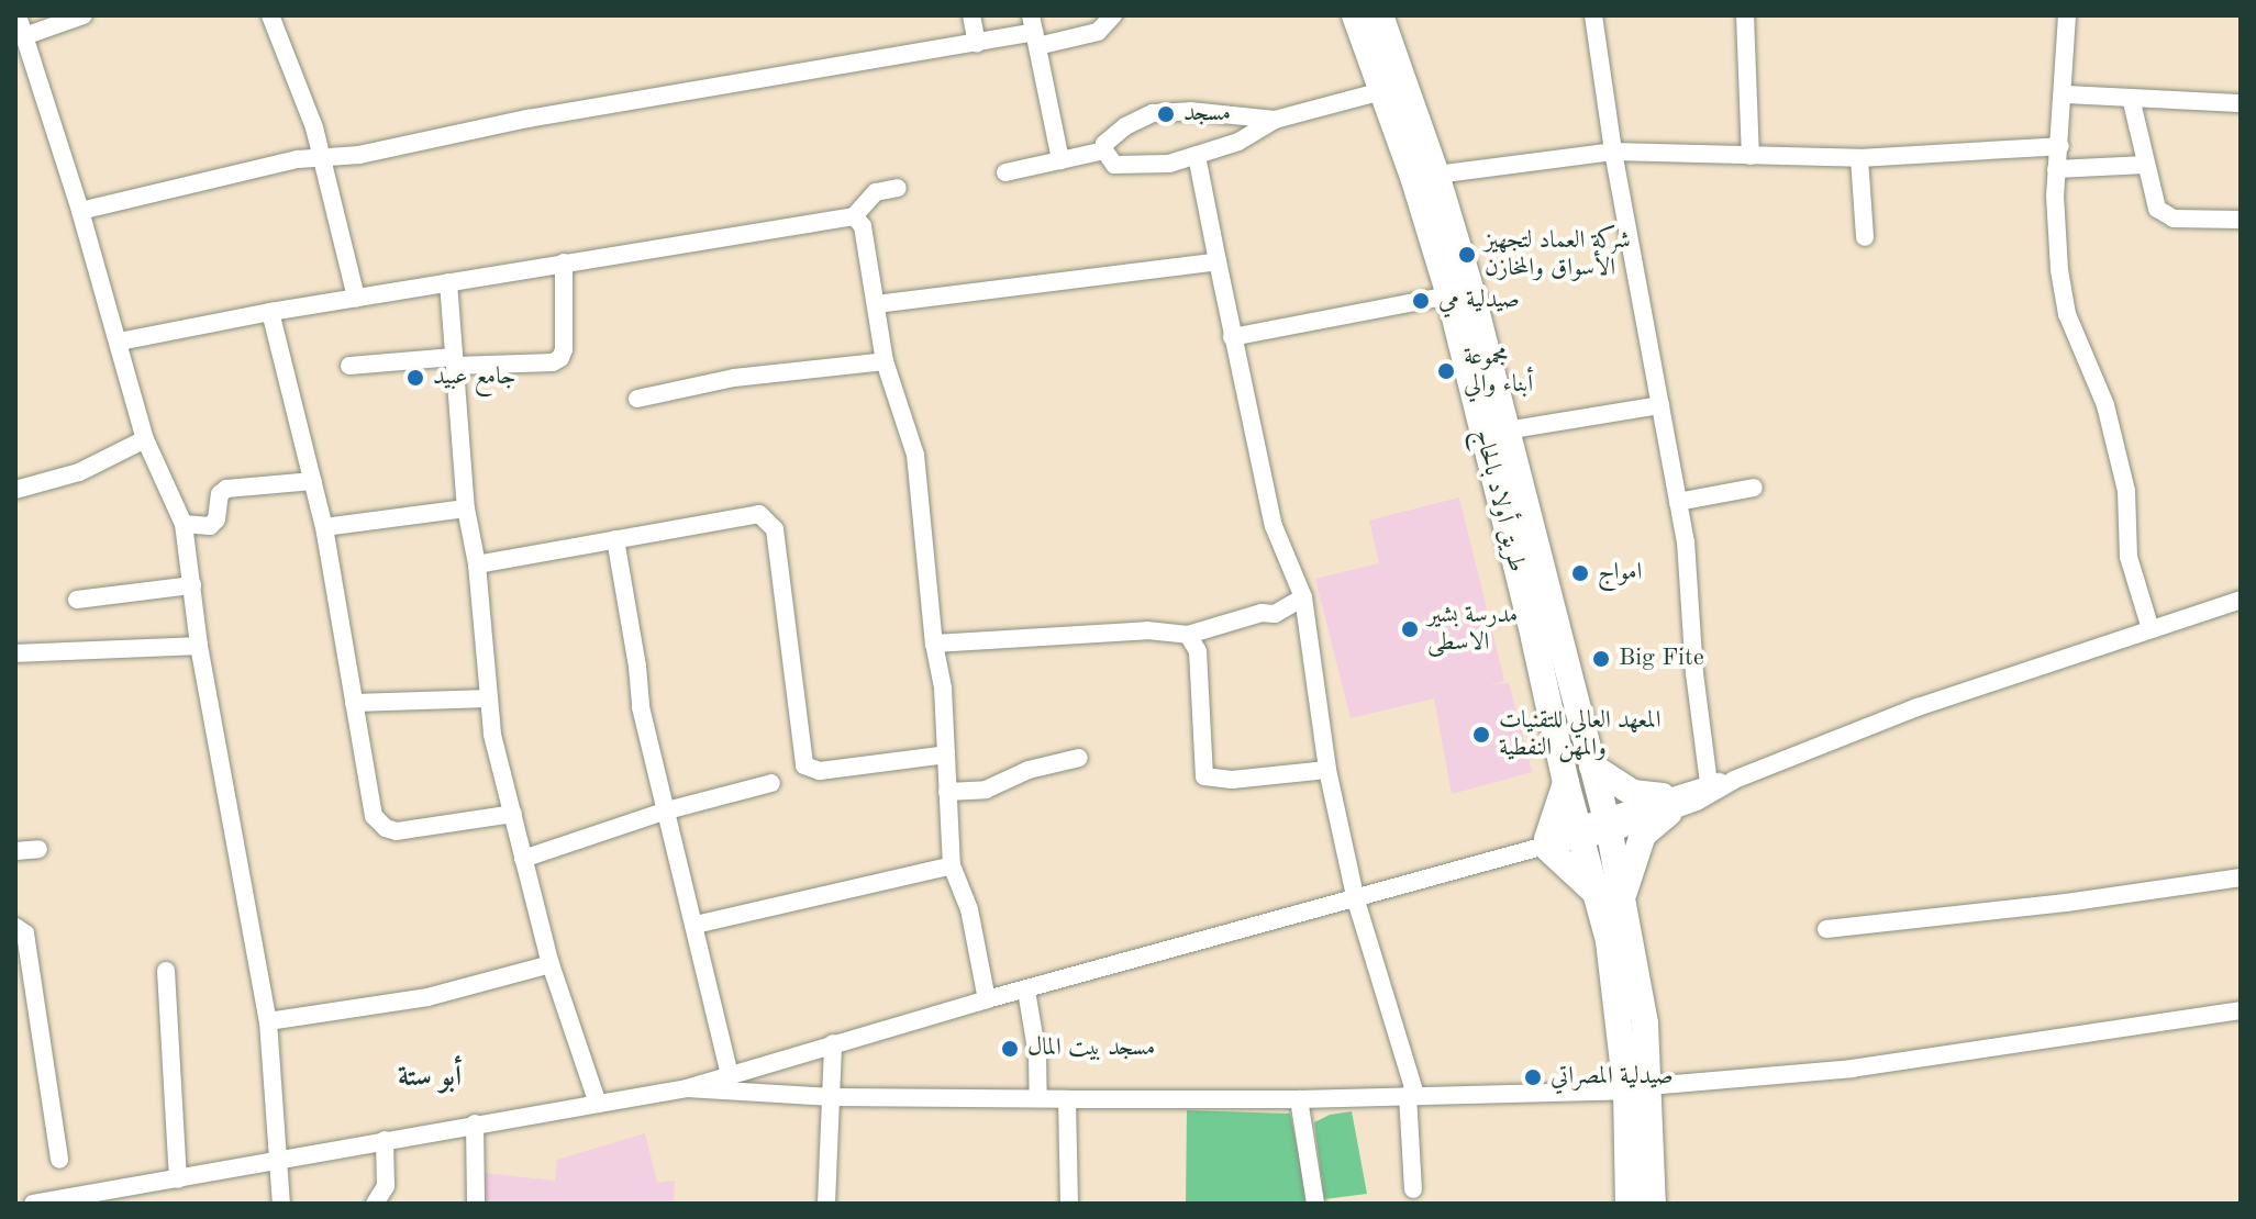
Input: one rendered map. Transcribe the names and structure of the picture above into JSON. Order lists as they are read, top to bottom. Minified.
{"streets":{"main road":["طريق أولاد بالحاج"]},"districts":["أبو ستة"],"places":["مسجد","شركة العماد لتجهيز الأسواق والمخازن","صيدلية مي","مجموعة أبناء والي","جامع عبيد","امواج","مدرسة بشير الاسطى","Big Fite","المعهد العالي للتقنيات والمهن النفطية","مسجد بيت المال","صيدلية المصراتي"]}
